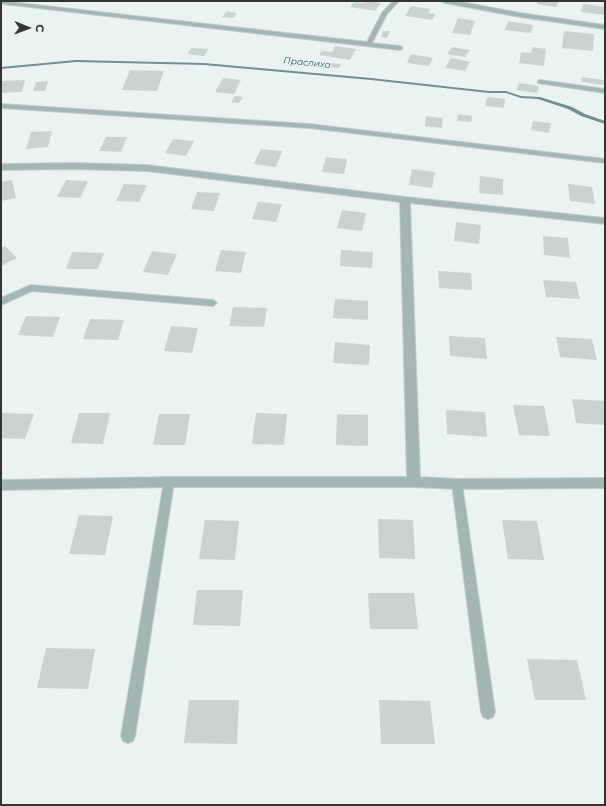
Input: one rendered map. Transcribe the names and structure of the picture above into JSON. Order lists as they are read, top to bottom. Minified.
{"water":["Праслиха"],"north":"right"}
